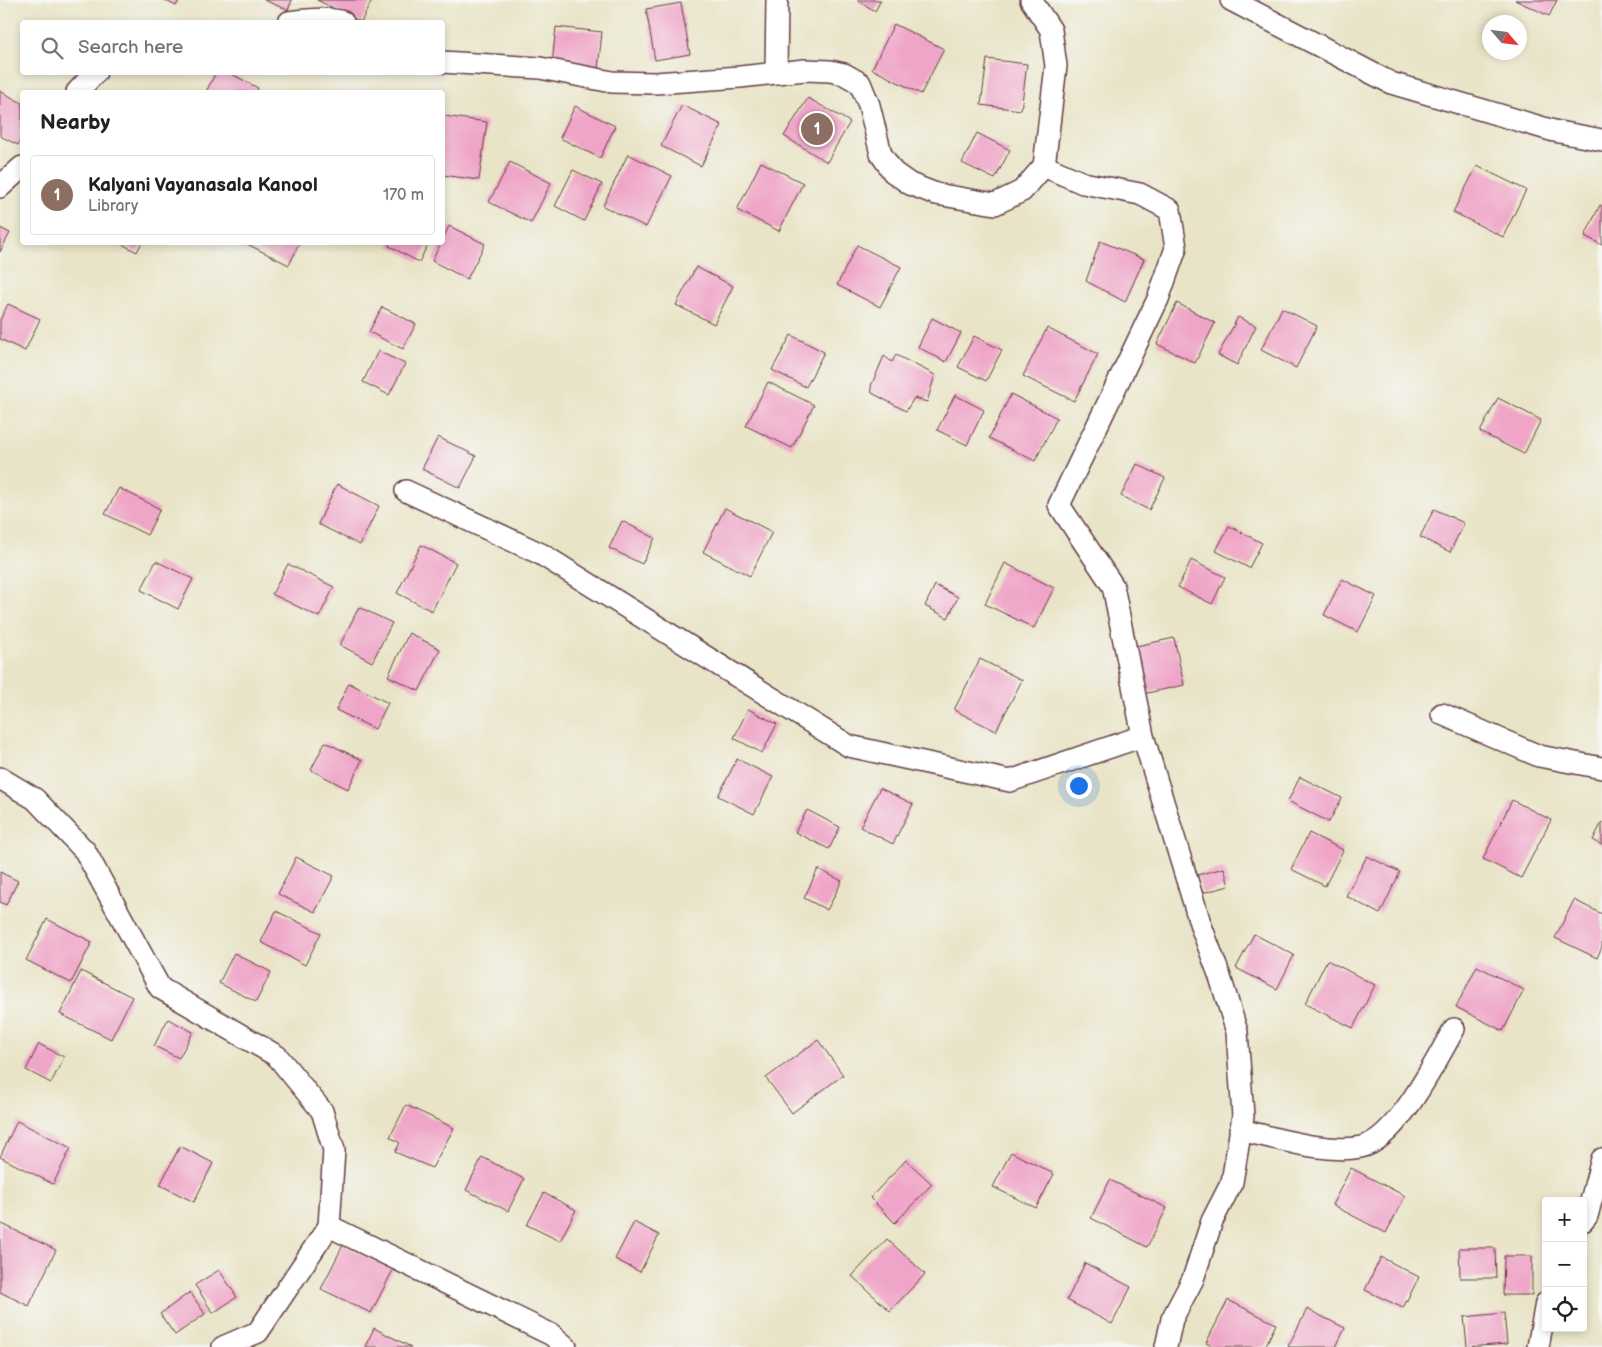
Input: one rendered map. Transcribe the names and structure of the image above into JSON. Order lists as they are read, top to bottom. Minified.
{"north":"bottom right","page":{"search":"Search here","heading":"Nearby","pins":"1","list":[{"mark":"1","name":"Kalyani Vayanasala Kanool","note":"Library","value":"170 m"}],"map_buttons":["+","−"]}}
